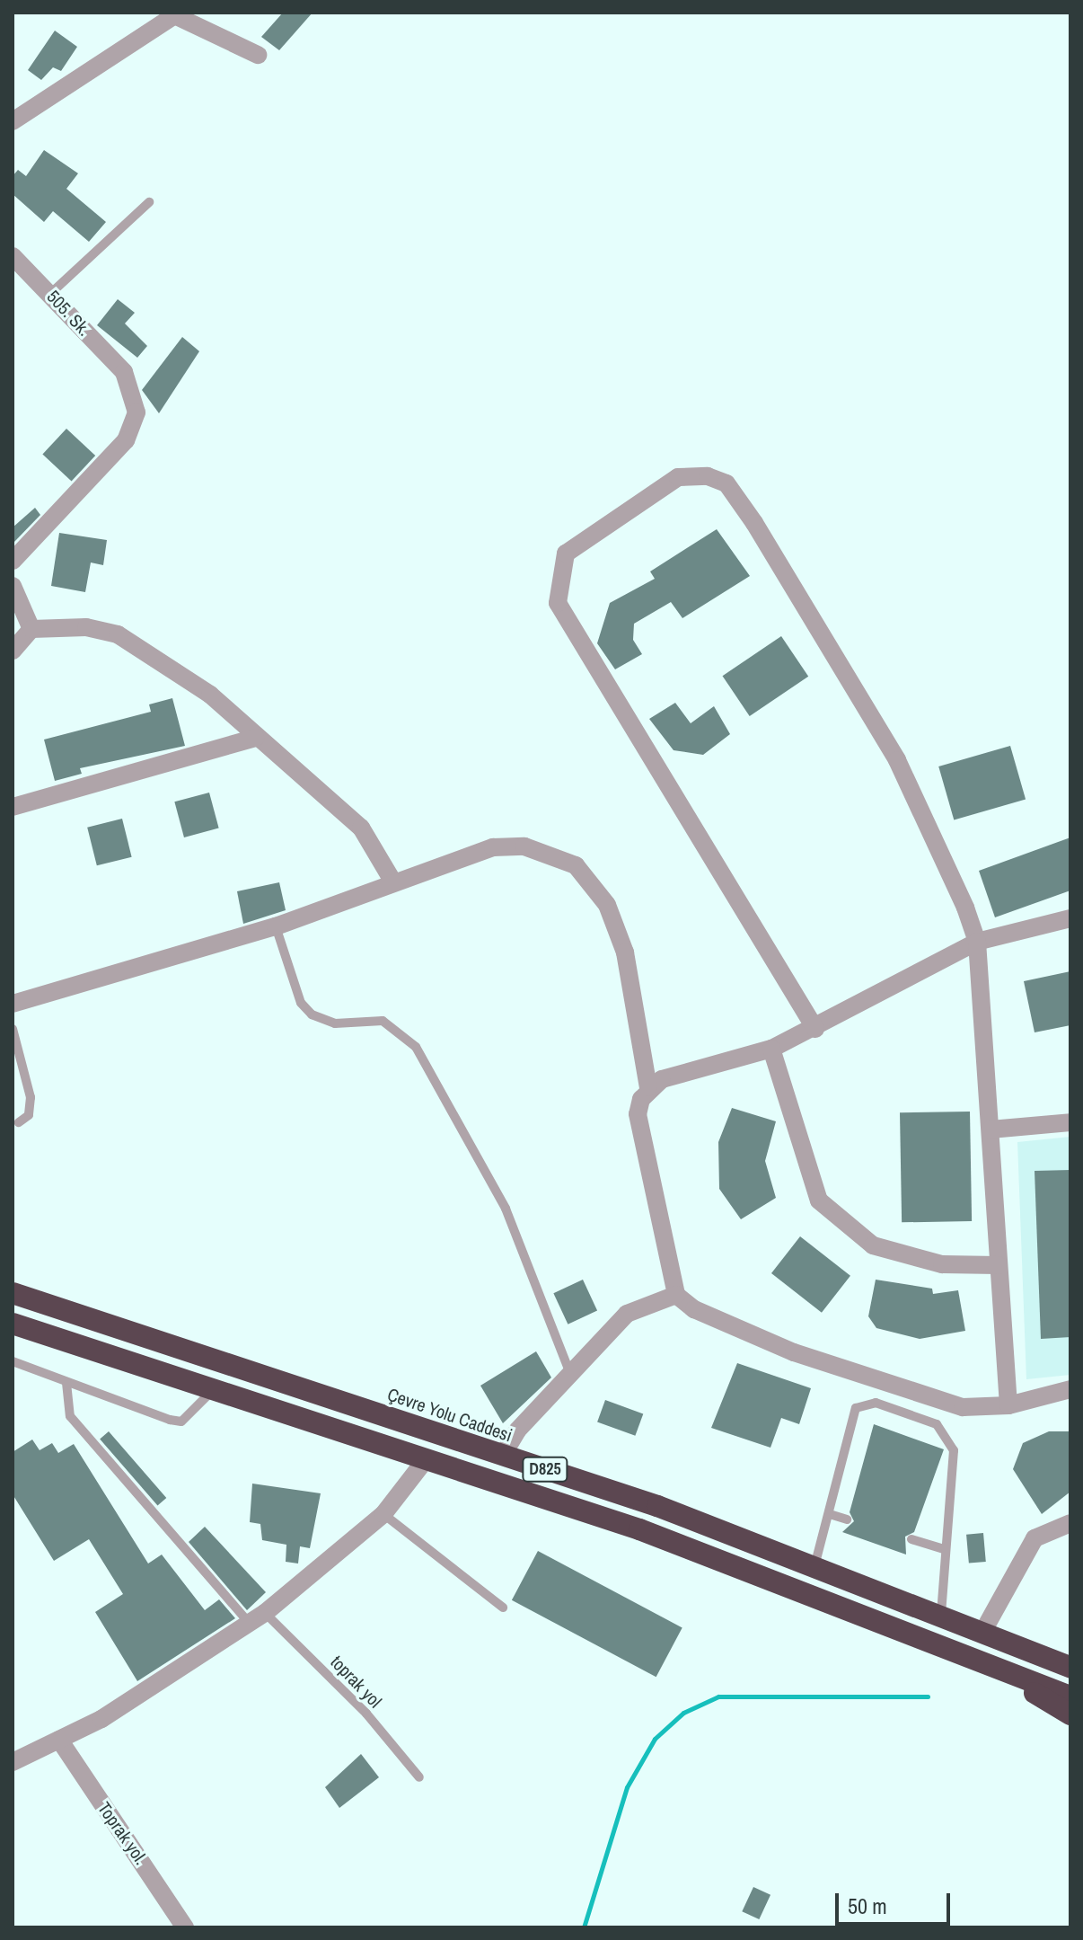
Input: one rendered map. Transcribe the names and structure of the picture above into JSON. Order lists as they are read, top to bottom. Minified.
{"streets":{"highway":["Çevre Yolu Caddesi","D825"],"street":["505. Sk.","Toprak yol."],"lane":["toprak yol"]},"scale_bar":"50 m"}
